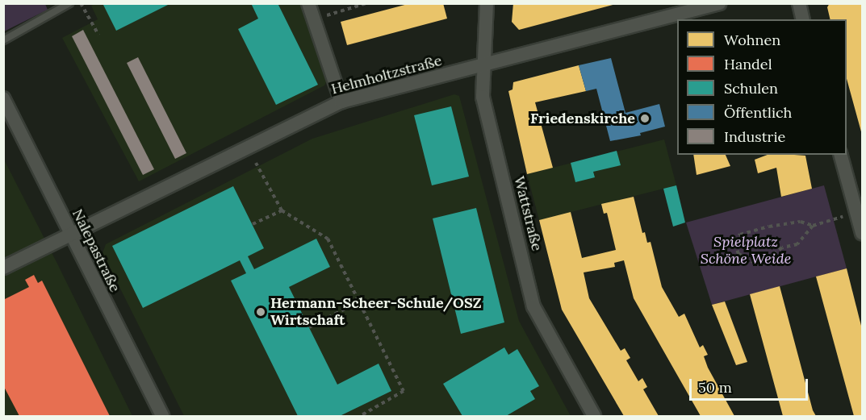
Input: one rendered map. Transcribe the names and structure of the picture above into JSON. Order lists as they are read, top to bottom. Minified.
{"streets":{"street":["Helmholtzstraße","Wattstraße","Nalepastraße"]},"crossings":[["Helmholtzstraße","Wattstraße"],["Helmholtzstraße","Nalepastraße"]],"parks":["Spielplatz Schöne Weide"],"places":["Friedenskirche","Hermann-Scheer-Schule/OSZ Wirtschaft"],"legend":["Wohnen","Handel","Schulen","Öffentlich","Industrie"],"scale_bar":"50 m"}
